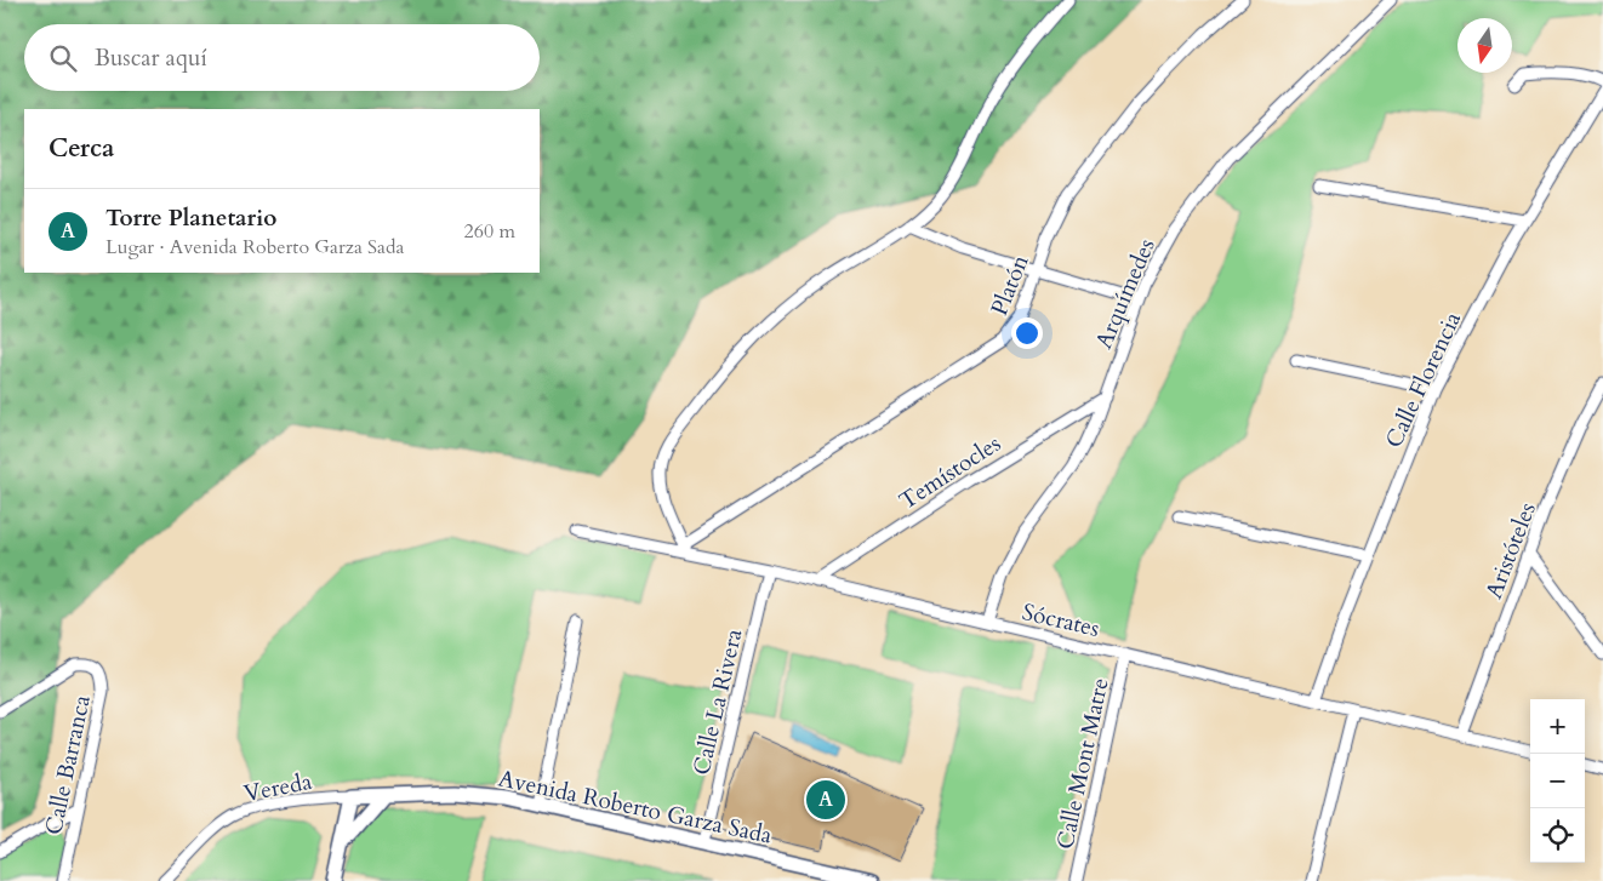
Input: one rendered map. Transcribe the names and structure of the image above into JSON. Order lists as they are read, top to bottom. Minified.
{"streets":{"street":["Platón","Arquímedes","Calle Florencia","Temístocles","Aristóteles","Sócrates","Calle La Rivera","Calle Mont Matre","Calle Barranca","Vereda","Avenida Roberto Garza Sada"]},"crossings":[["Platón","Sócrates"],["Arquímedes","Temístocles"],["Arquímedes","Sócrates"],["Calle Florencia","Sócrates"],["Temístocles","Sócrates"],["Aristóteles","Sócrates"],["Sócrates","Calle La Rivera"],["Sócrates","Calle Mont Matre"],["Calle La Rivera","Avenida Roberto Garza Sada"],["Vereda","Avenida Roberto Garza Sada"]],"north":"bottom","page":{"search":"Buscar aquí","heading":"Cerca","list":[{"mark":"A","name":"Torre Planetario","note":"Lugar · Avenida Roberto Garza Sada","value":"260 m"}],"map_buttons":["+","−"],"pins":"A"}}
